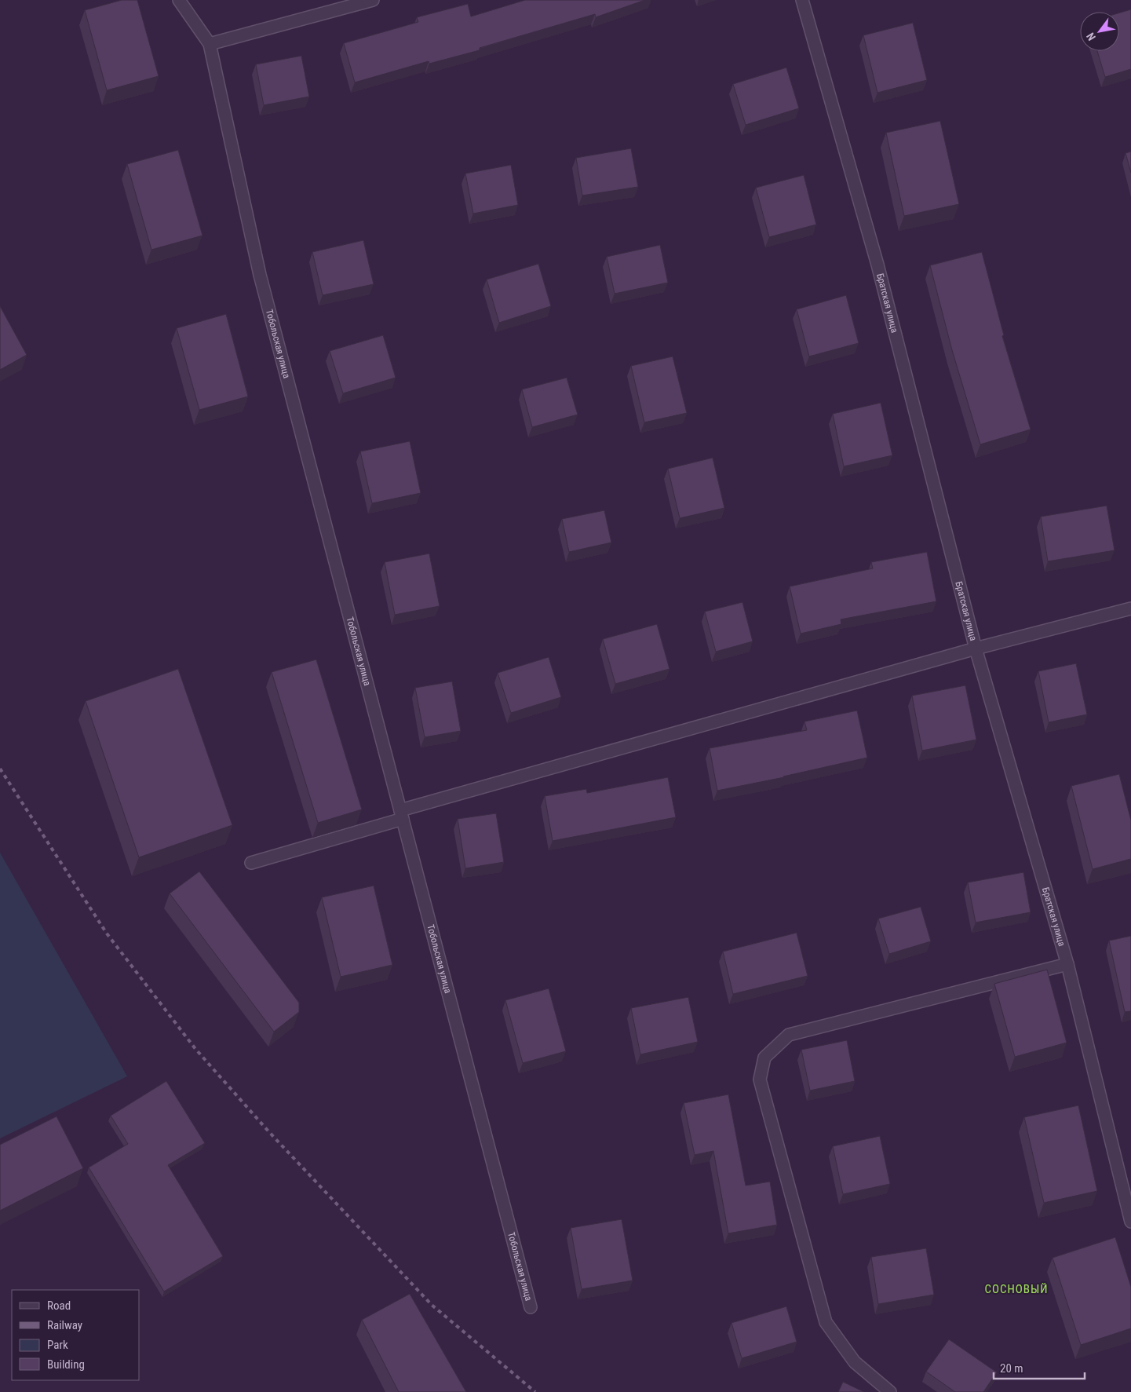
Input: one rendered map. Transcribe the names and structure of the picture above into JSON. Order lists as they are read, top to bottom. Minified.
{"streets":{"street":["Братская улица","Тобольская улица"]},"districts":["СОСНОВЫЙ"],"legend":["Road","Railway","Park","Building"],"scale_bar":"20 m","north":"bottom left"}
